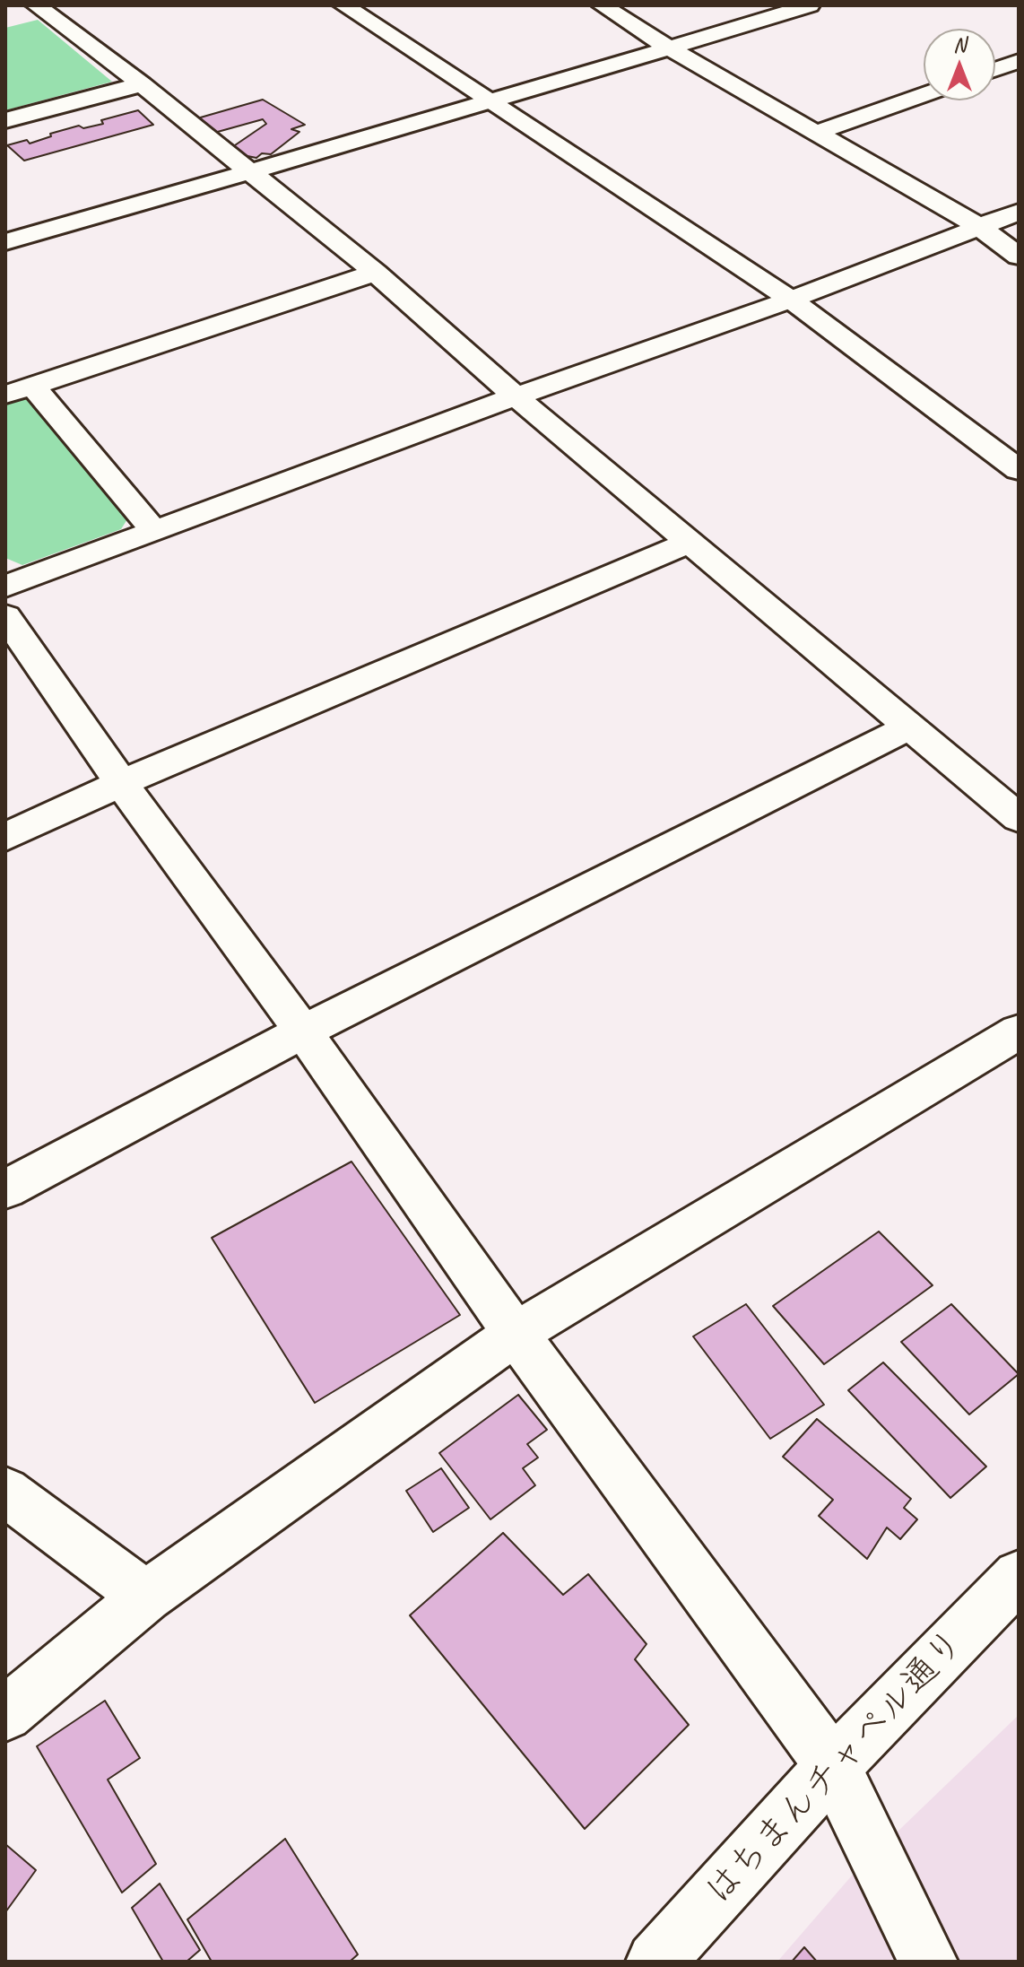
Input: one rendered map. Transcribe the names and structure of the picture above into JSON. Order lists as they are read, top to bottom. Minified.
{"streets":{"street":["はちまんチャペル通り"]},"north":"top"}
